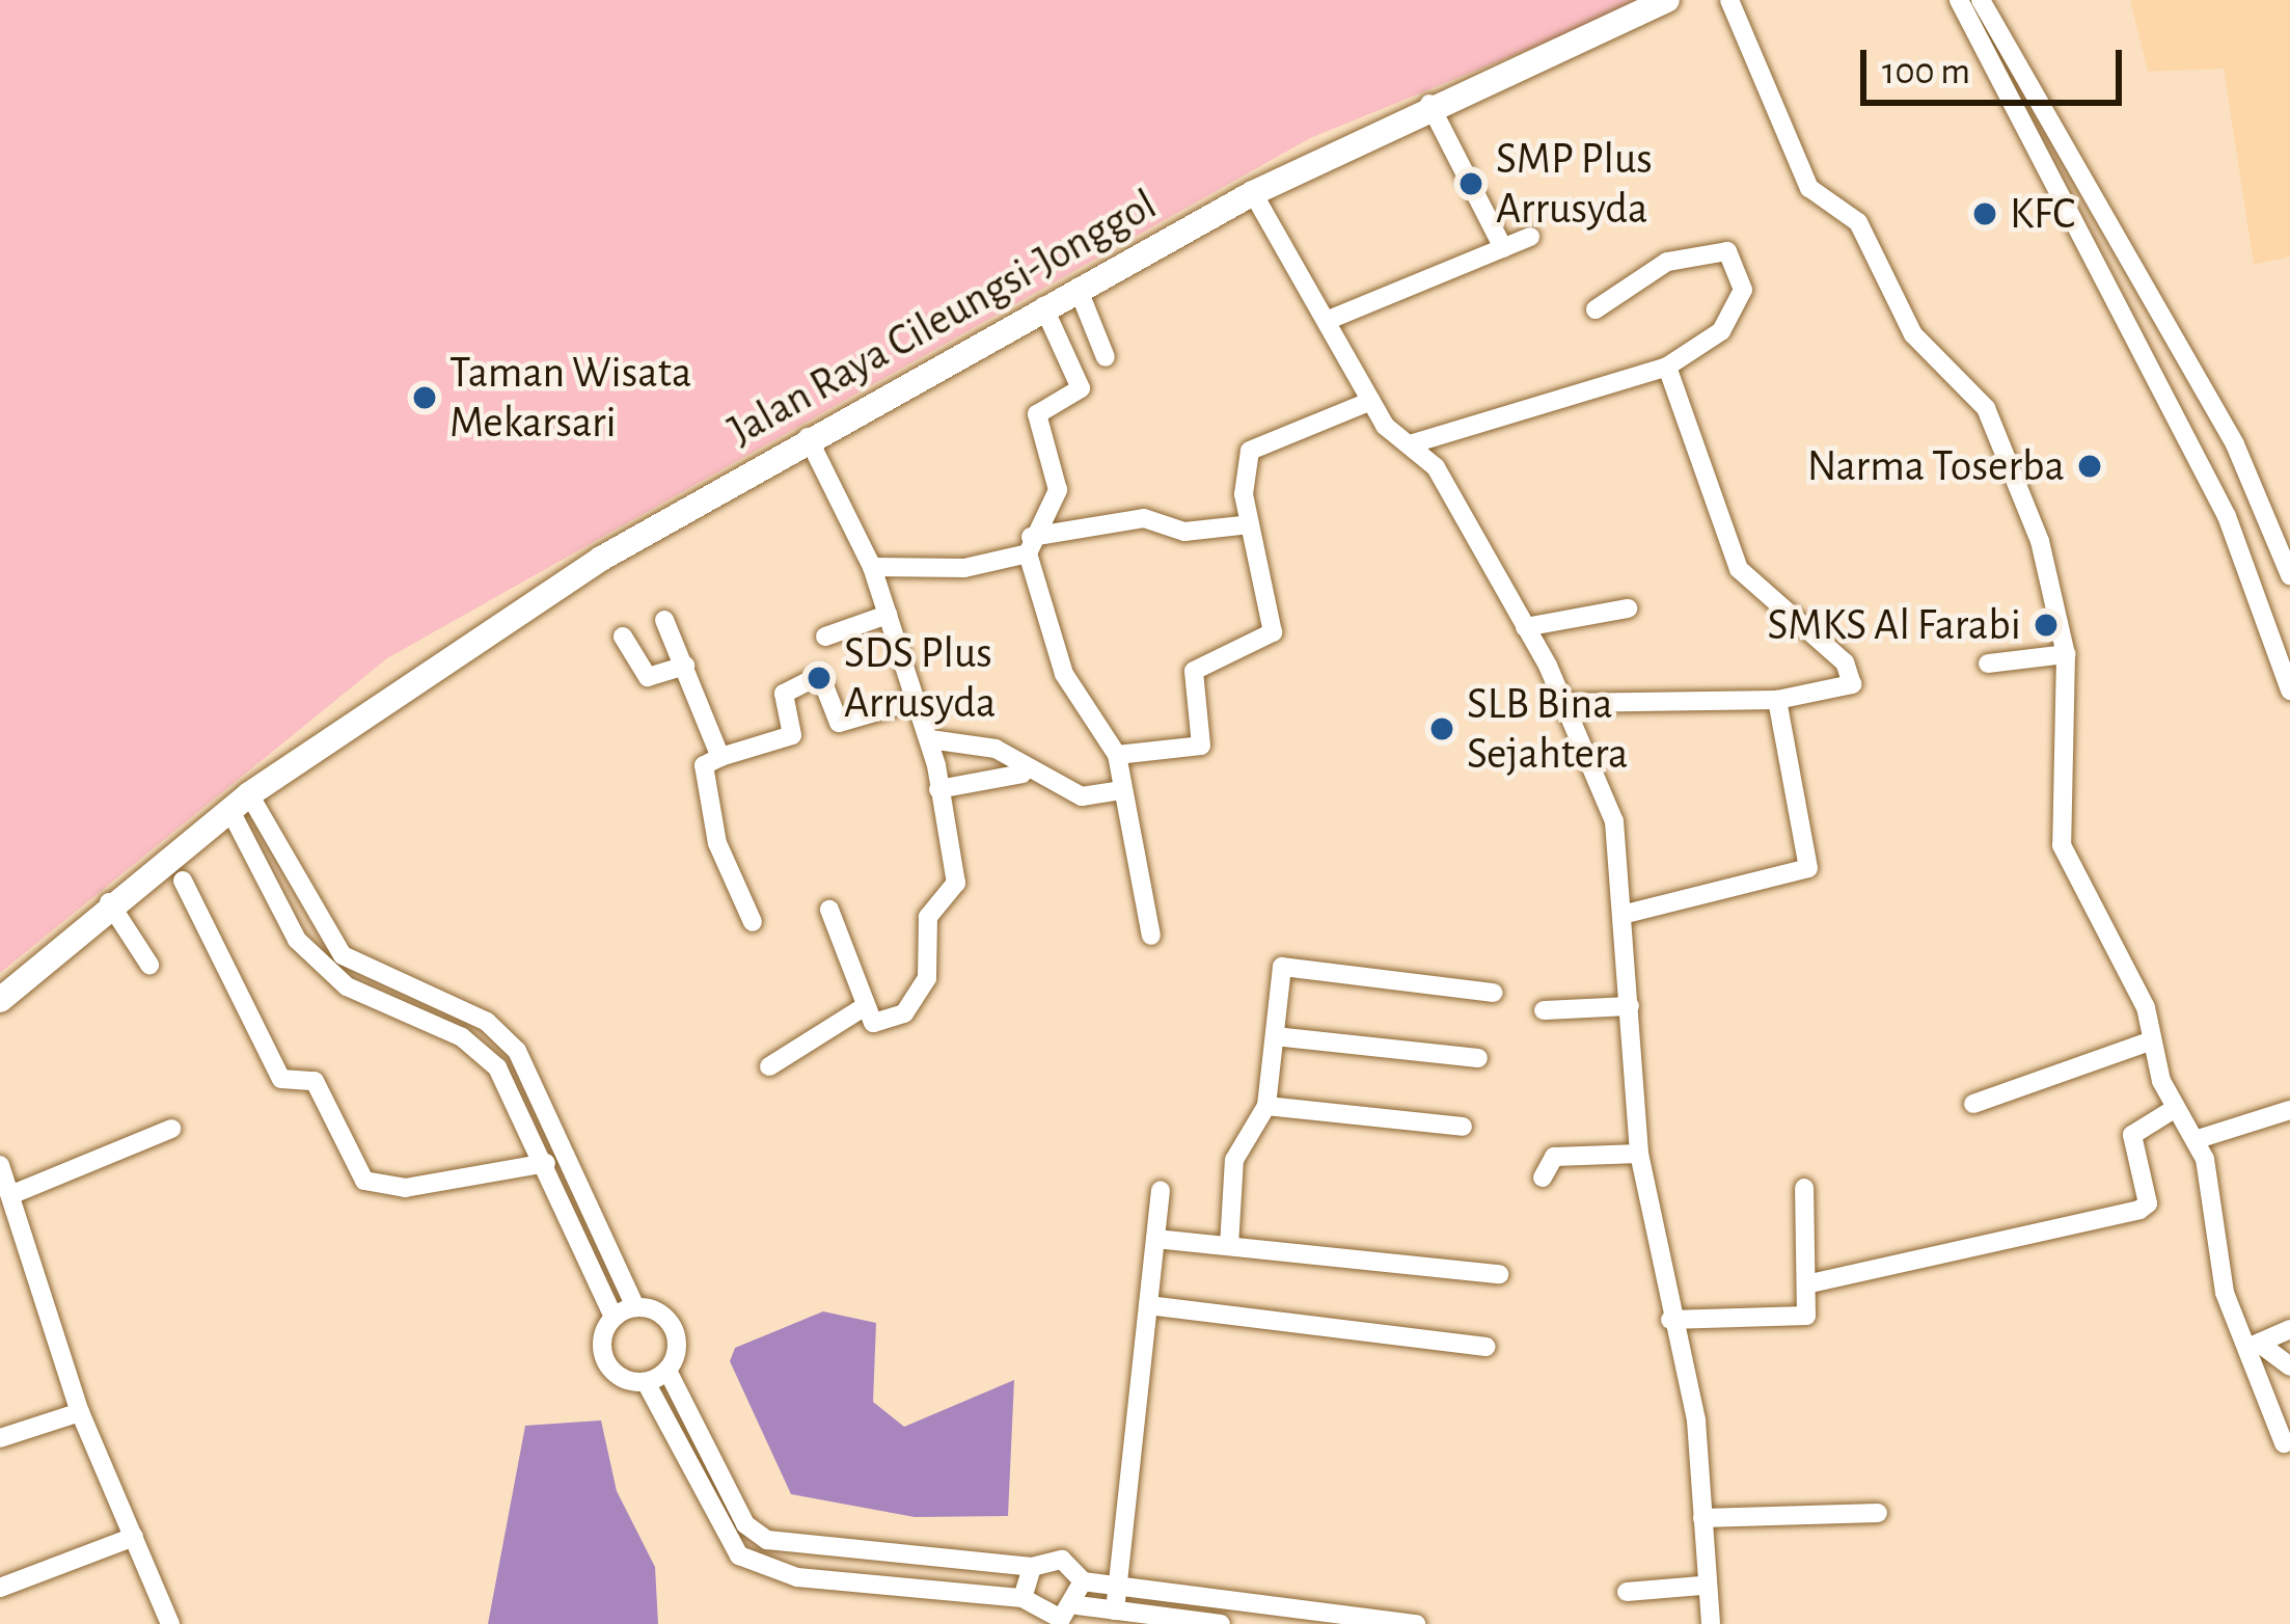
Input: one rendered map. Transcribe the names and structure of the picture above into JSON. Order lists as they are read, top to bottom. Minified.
{"streets":{"main road":["Jalan Raya Cileungsi-Jonggol"]},"places":["SMP Plus Arrusyda","KFC","Taman Wisata Mekarsari","Narma Toserba","SMKS Al Farabi","SDS Plus Arrusyda","SLB Bina Sejahtera"],"scale_bar":"100 m"}
